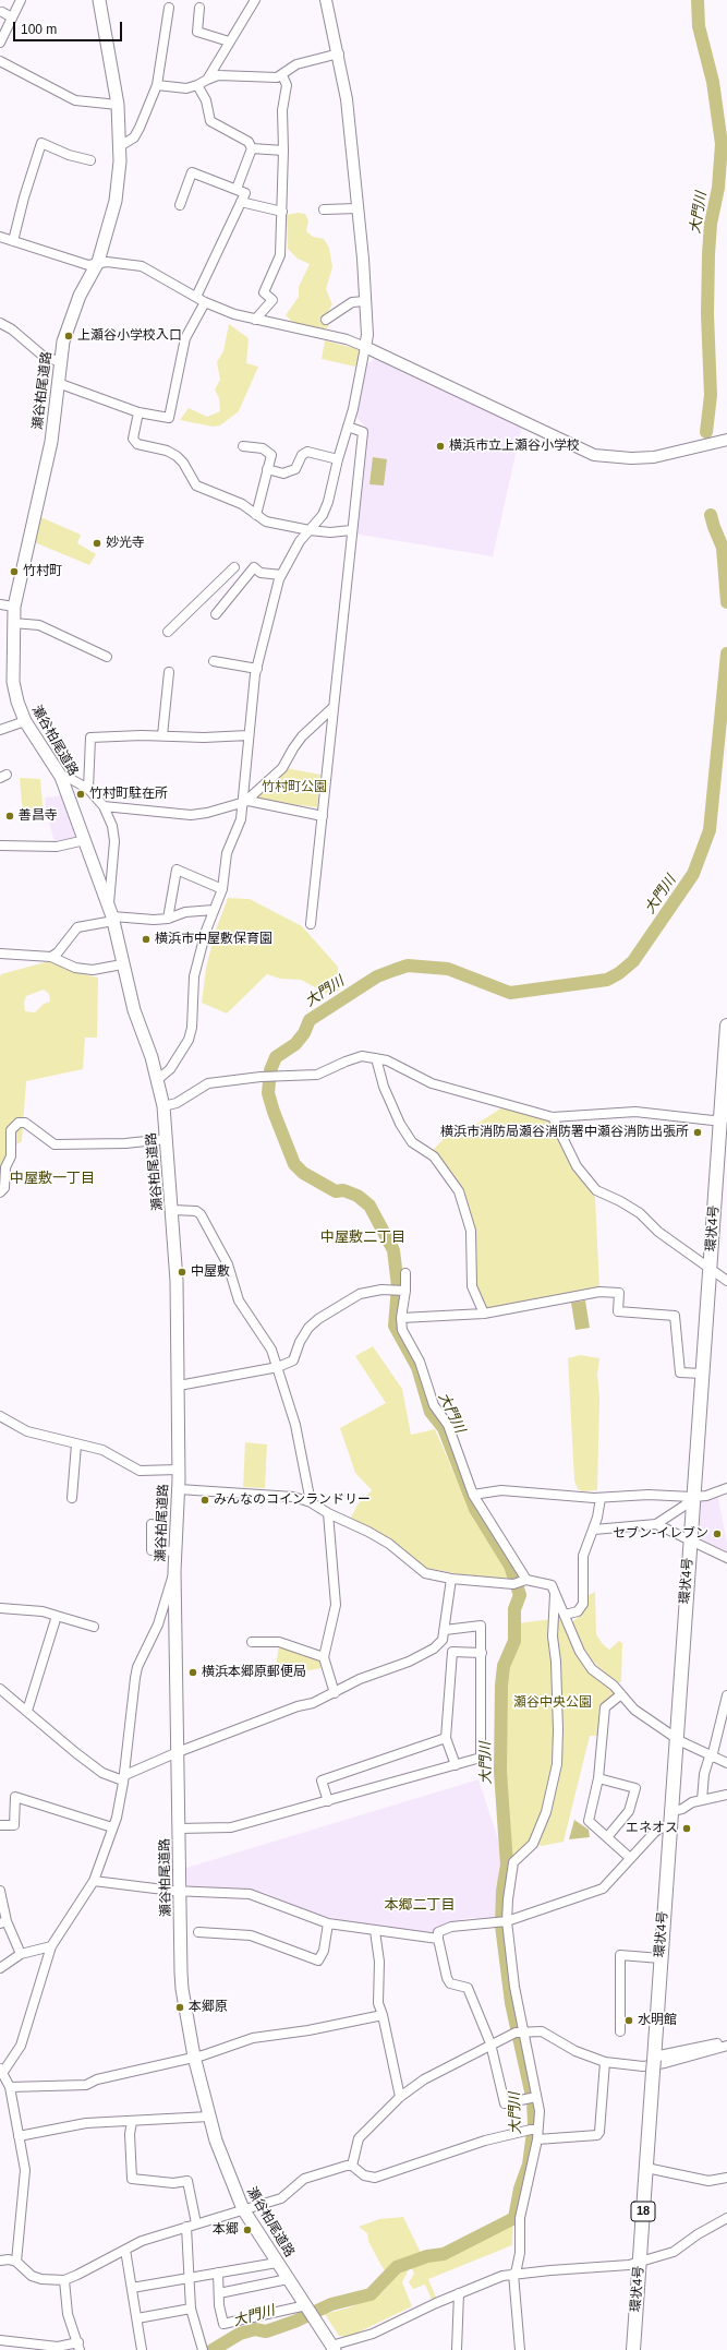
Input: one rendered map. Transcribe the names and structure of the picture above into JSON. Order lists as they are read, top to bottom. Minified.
{"streets":{"main road":["瀬谷柏尾道路","環状4号","18"]},"districts":["中屋敷一丁目","中屋敷二丁目","本郷二丁目"],"water":["大門川"],"parks":["竹村町公園","瀬谷中央公園"],"places":["上瀬谷小学校入口","横浜市立上瀬谷小学校","妙光寺","竹村町","竹村町駐在所","善昌寺","横浜市中屋敷保育園","横浜市消防局瀬谷消防署中瀬谷消防出張所","中屋敷","みんなのコインランドリー","セブン-イレブン","横浜本郷原郵便局","エネオス","本郷原","水明館","本郷"],"scale_bar":"100 m"}
